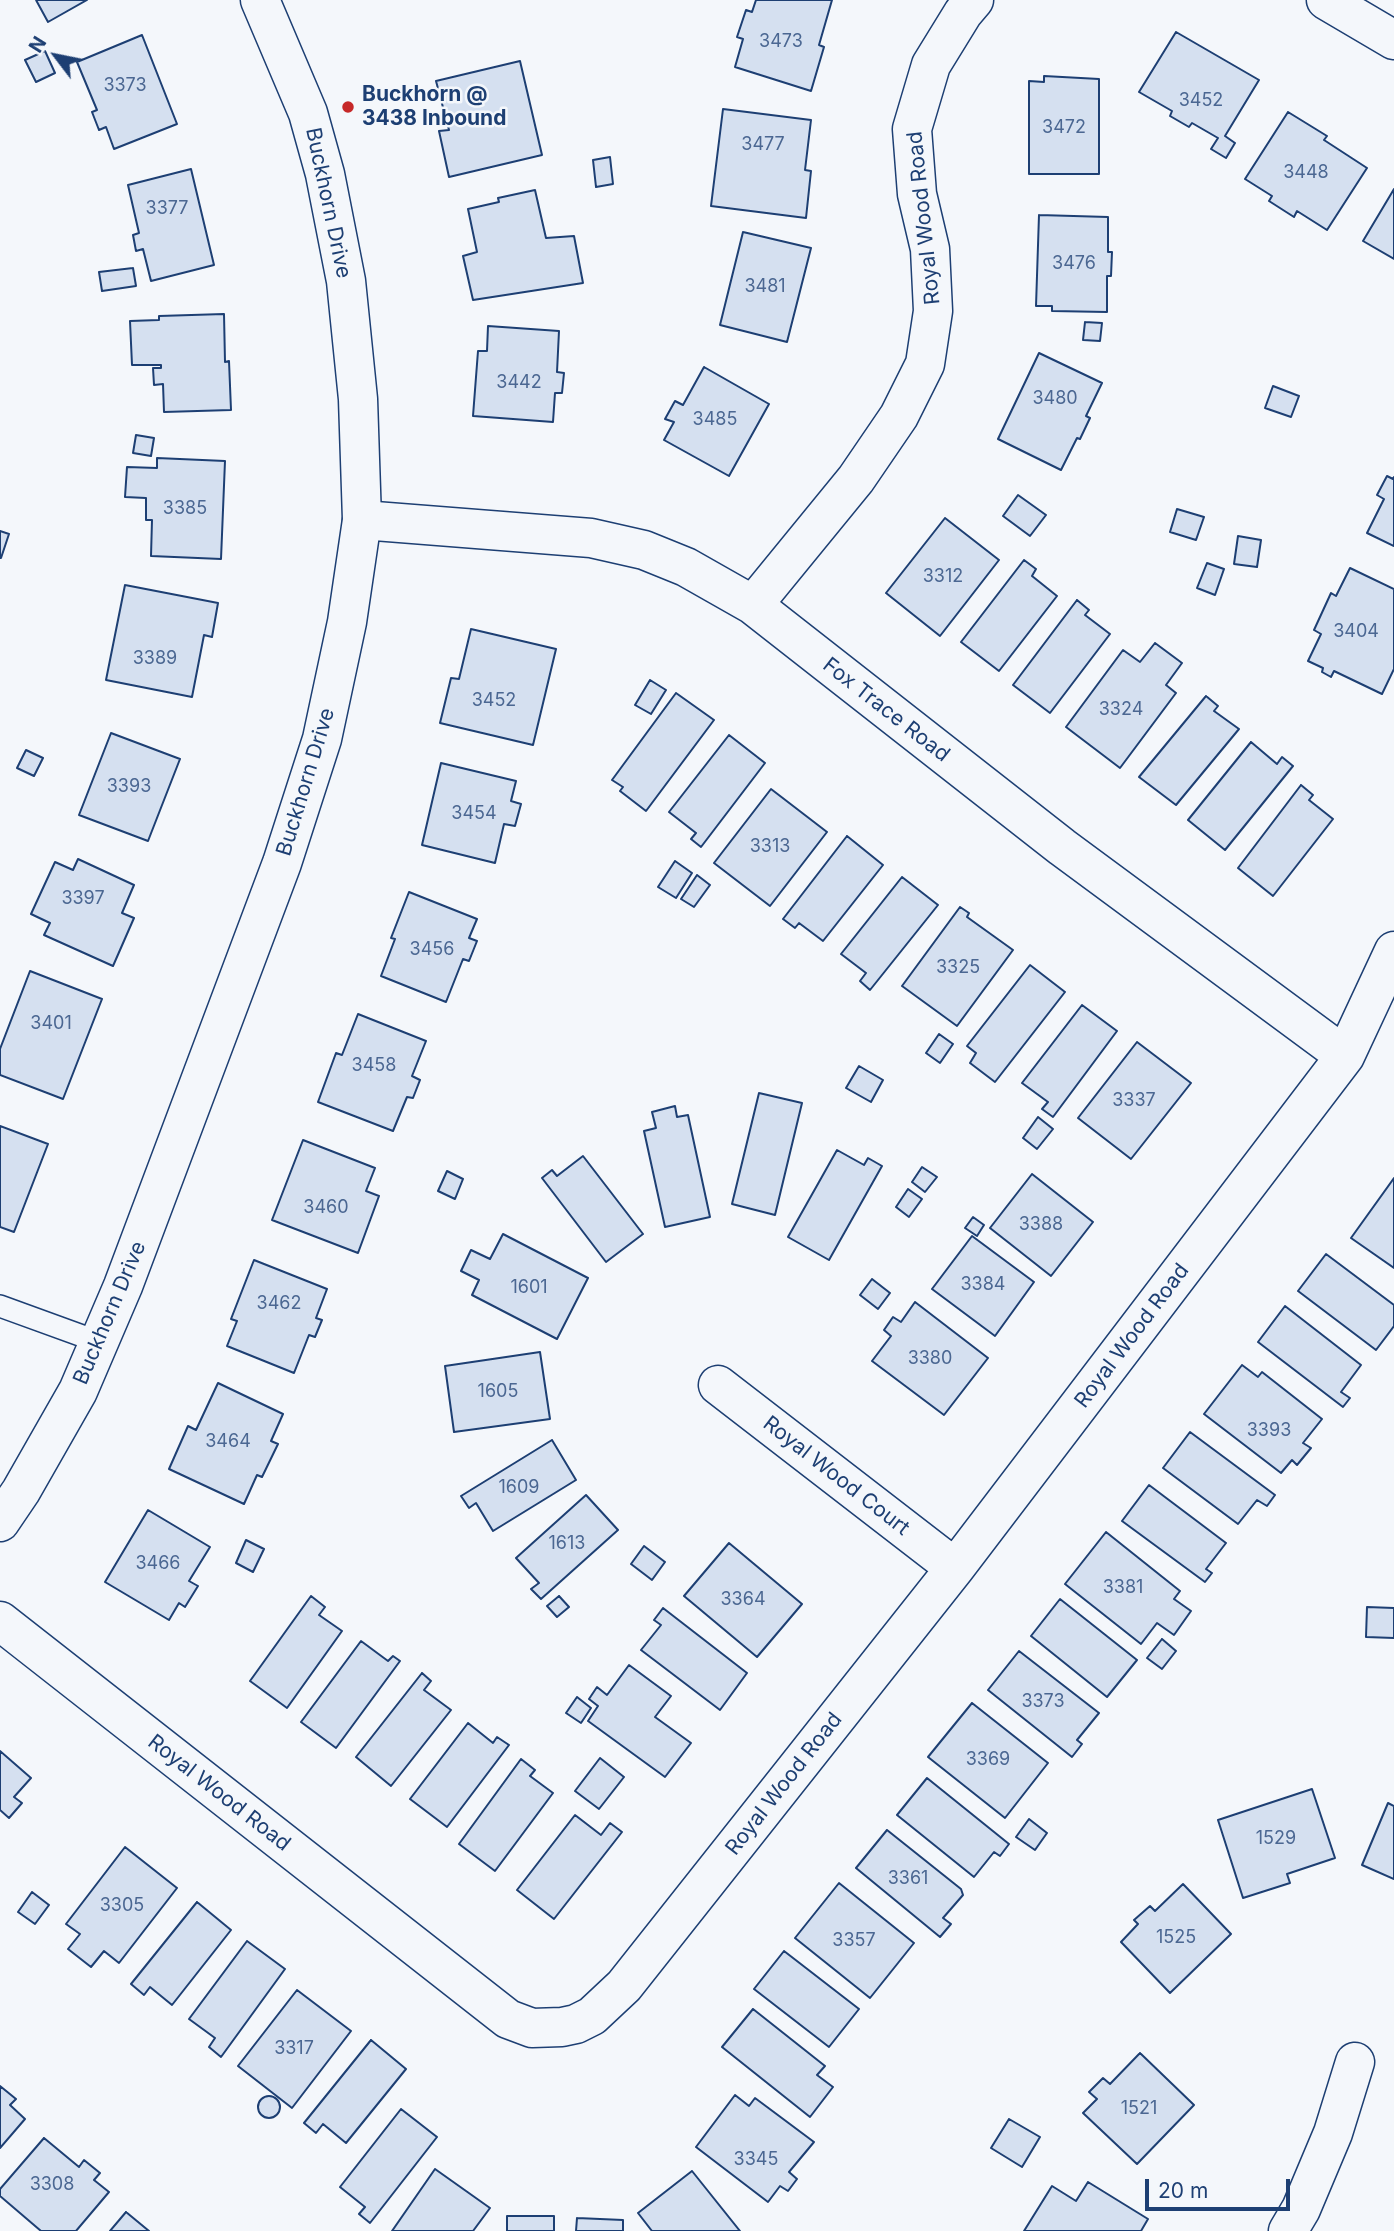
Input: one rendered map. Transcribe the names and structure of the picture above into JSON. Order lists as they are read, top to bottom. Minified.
{"streets":{"street":["Buckhorn Drive","Royal Wood Road","Fox Trace Road","Royal Wood Court"]},"crossings":[["Buckhorn Drive","Fox Trace Road"],["Royal Wood Road","Fox Trace Road"],["Royal Wood Road","Royal Wood Court"]],"places":["Buckhorn @ 3438 Inbound"],"house_numbers":["3473","3373","3452","3472","3477","3448","3377","3476","3481","3442","3480","3485","3385","3312","3404","3389","3452","3324","3393","3454","3313","3397","3456","3325","3401","3458","3337","3460","3388","3384","1601","3462","3380","1605","3393","3464","1609","1613","3466","3381","3364","3373","3369","1529","3361","3305","1525","3357","3317","1521","3345","3308"],"scale_bar":"20 m","north":"top left"}
